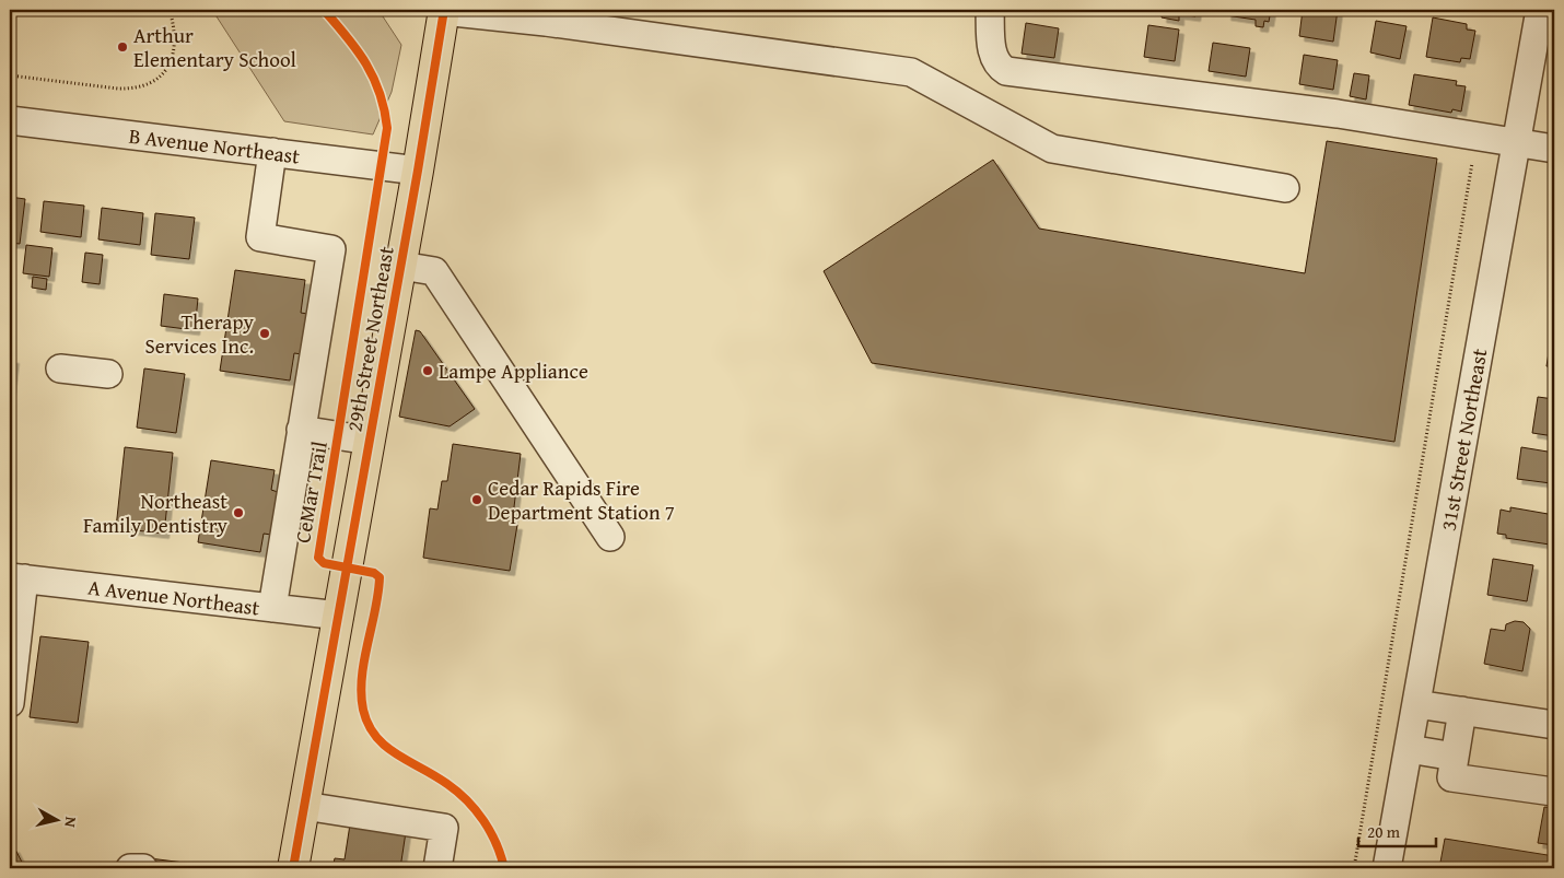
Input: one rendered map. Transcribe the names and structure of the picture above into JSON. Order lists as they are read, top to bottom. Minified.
{"streets":{"main road":["29th Street Northeast"],"street":["B Avenue Northeast","31st Street Northeast","A Avenue Northeast"],"cycle path":["CeMar Trail"]},"crossings":[["B Avenue Northeast","29th Street Northeast"],["29th Street Northeast","A Avenue Northeast"]],"places":["Arthur Elementary School","Therapy Services Inc.","Lampe Appliance","Cedar Rapids Fire Department Station 7","Northeast Family Dentistry"],"scale_bar":"20 m","north":"right"}
